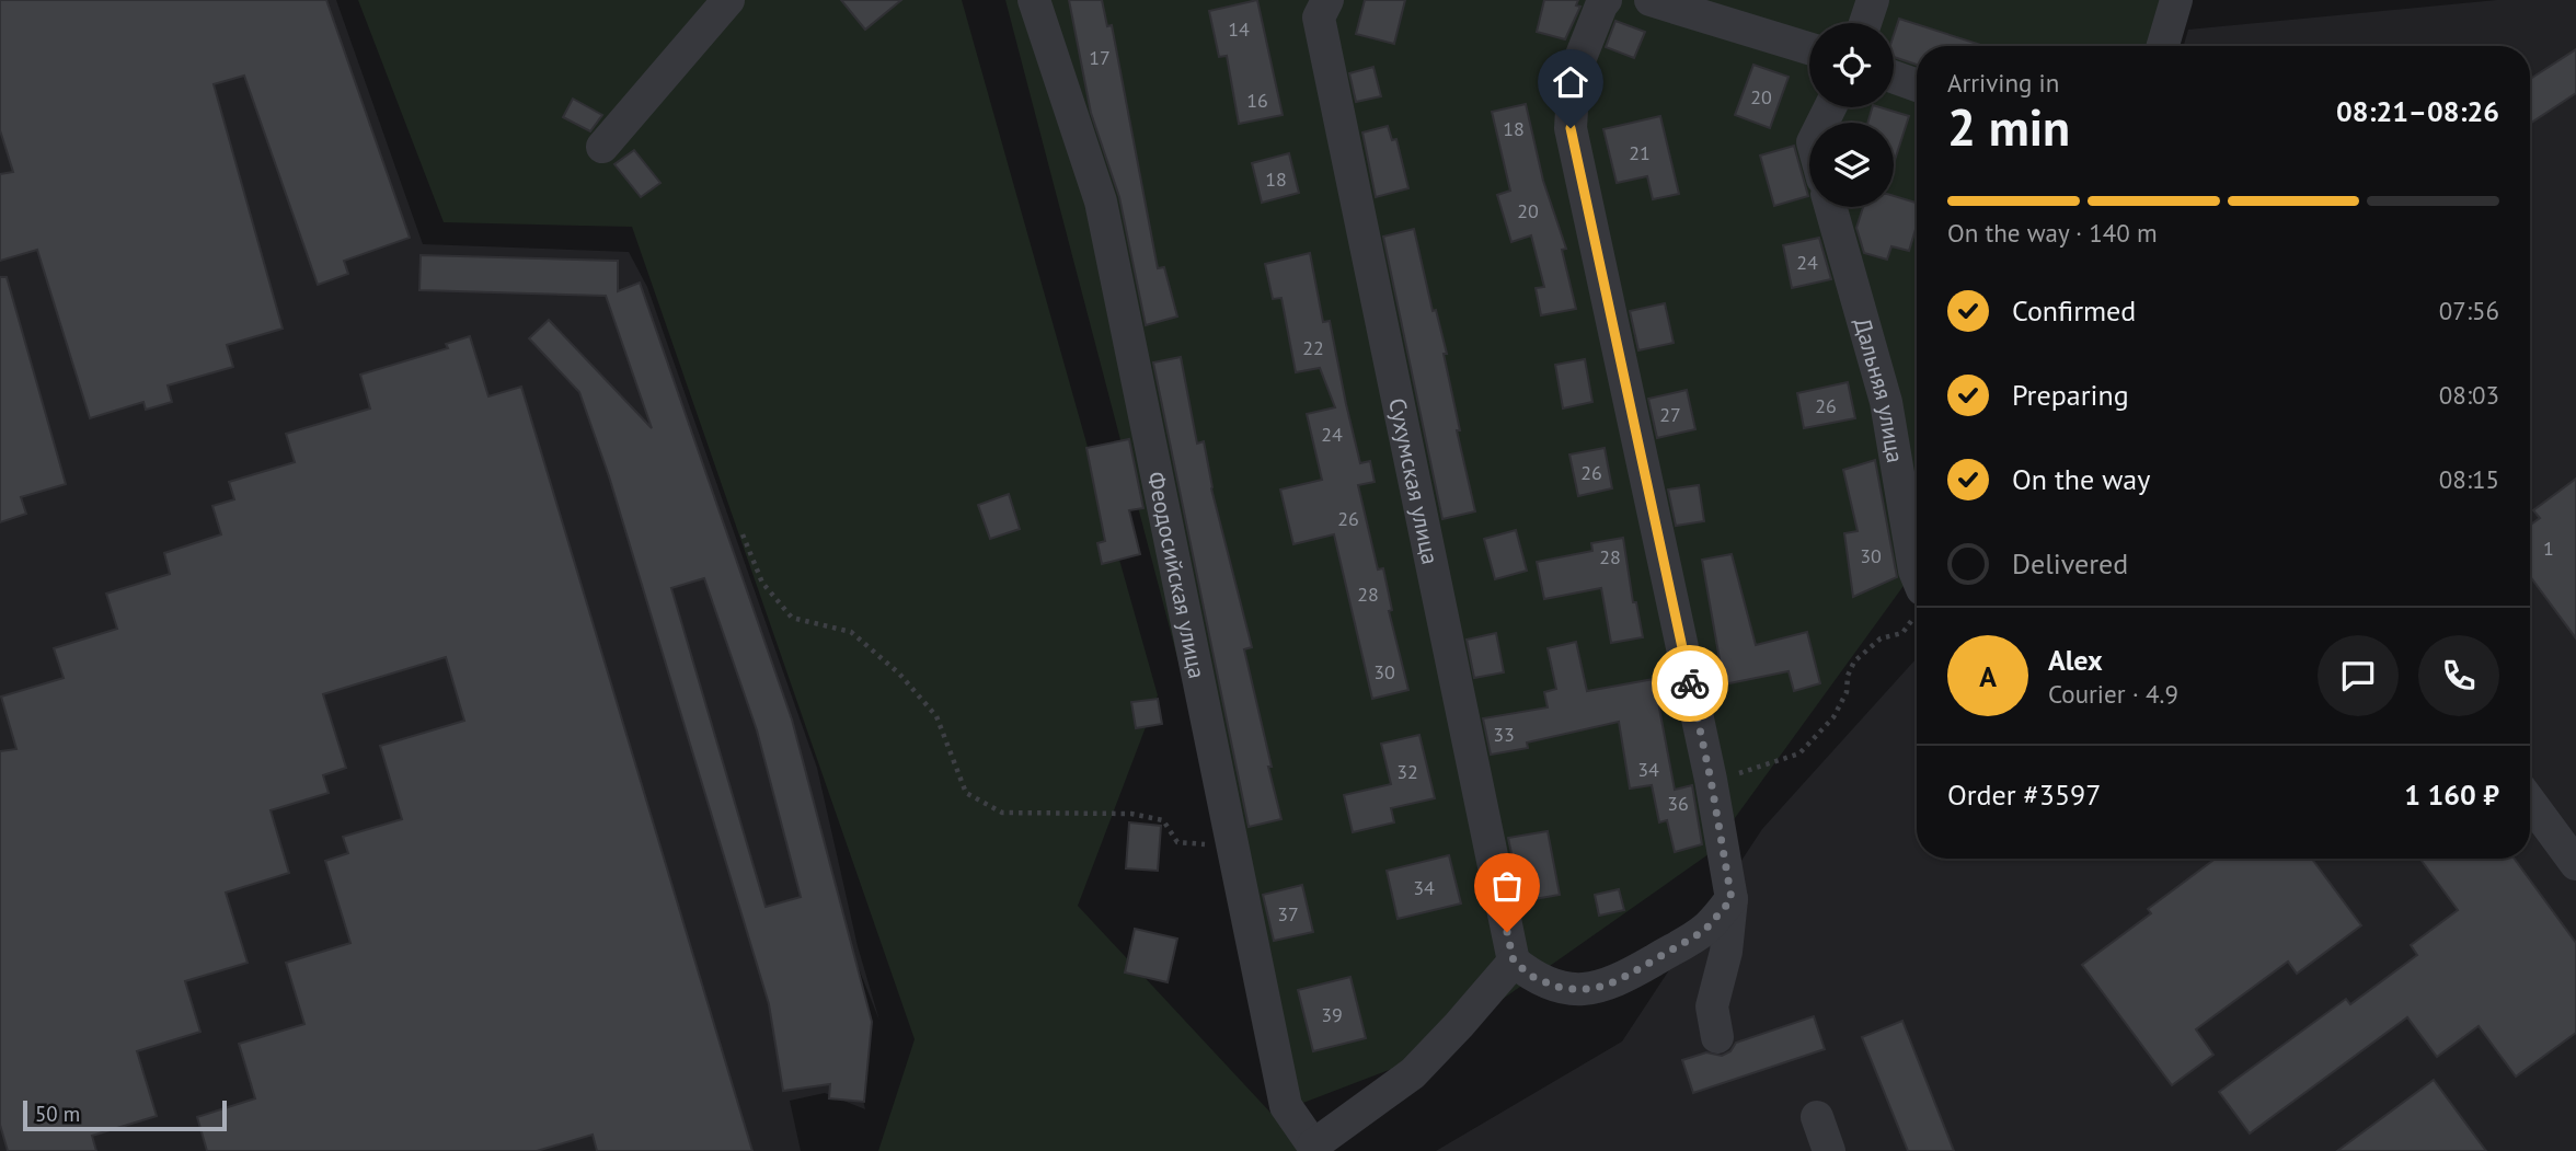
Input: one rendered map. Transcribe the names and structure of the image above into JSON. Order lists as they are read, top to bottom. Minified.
{"streets":{"street":["Дальняя улица","Сухумская улица","Феодосийская улица"]},"house_numbers":["14","17","20","16","18","21","18","20","24","22","26","27","24","26","26","1","30","28","28","30","33","34","32","36","34","37","39"],"scale_bar":"50 m","page":{"heading":["2 min","Arriving in","08:21–08:26"],"panel":["Alex","Courier · 4.9","Order #3597","1 160 ₽"],"bar":"On the way · 140 m","list":[["Confirmed","07:56"],["Preparing","08:03"],["On the way","08:15"],"Delivered"],"round":"A","scale":"50 m"}}
